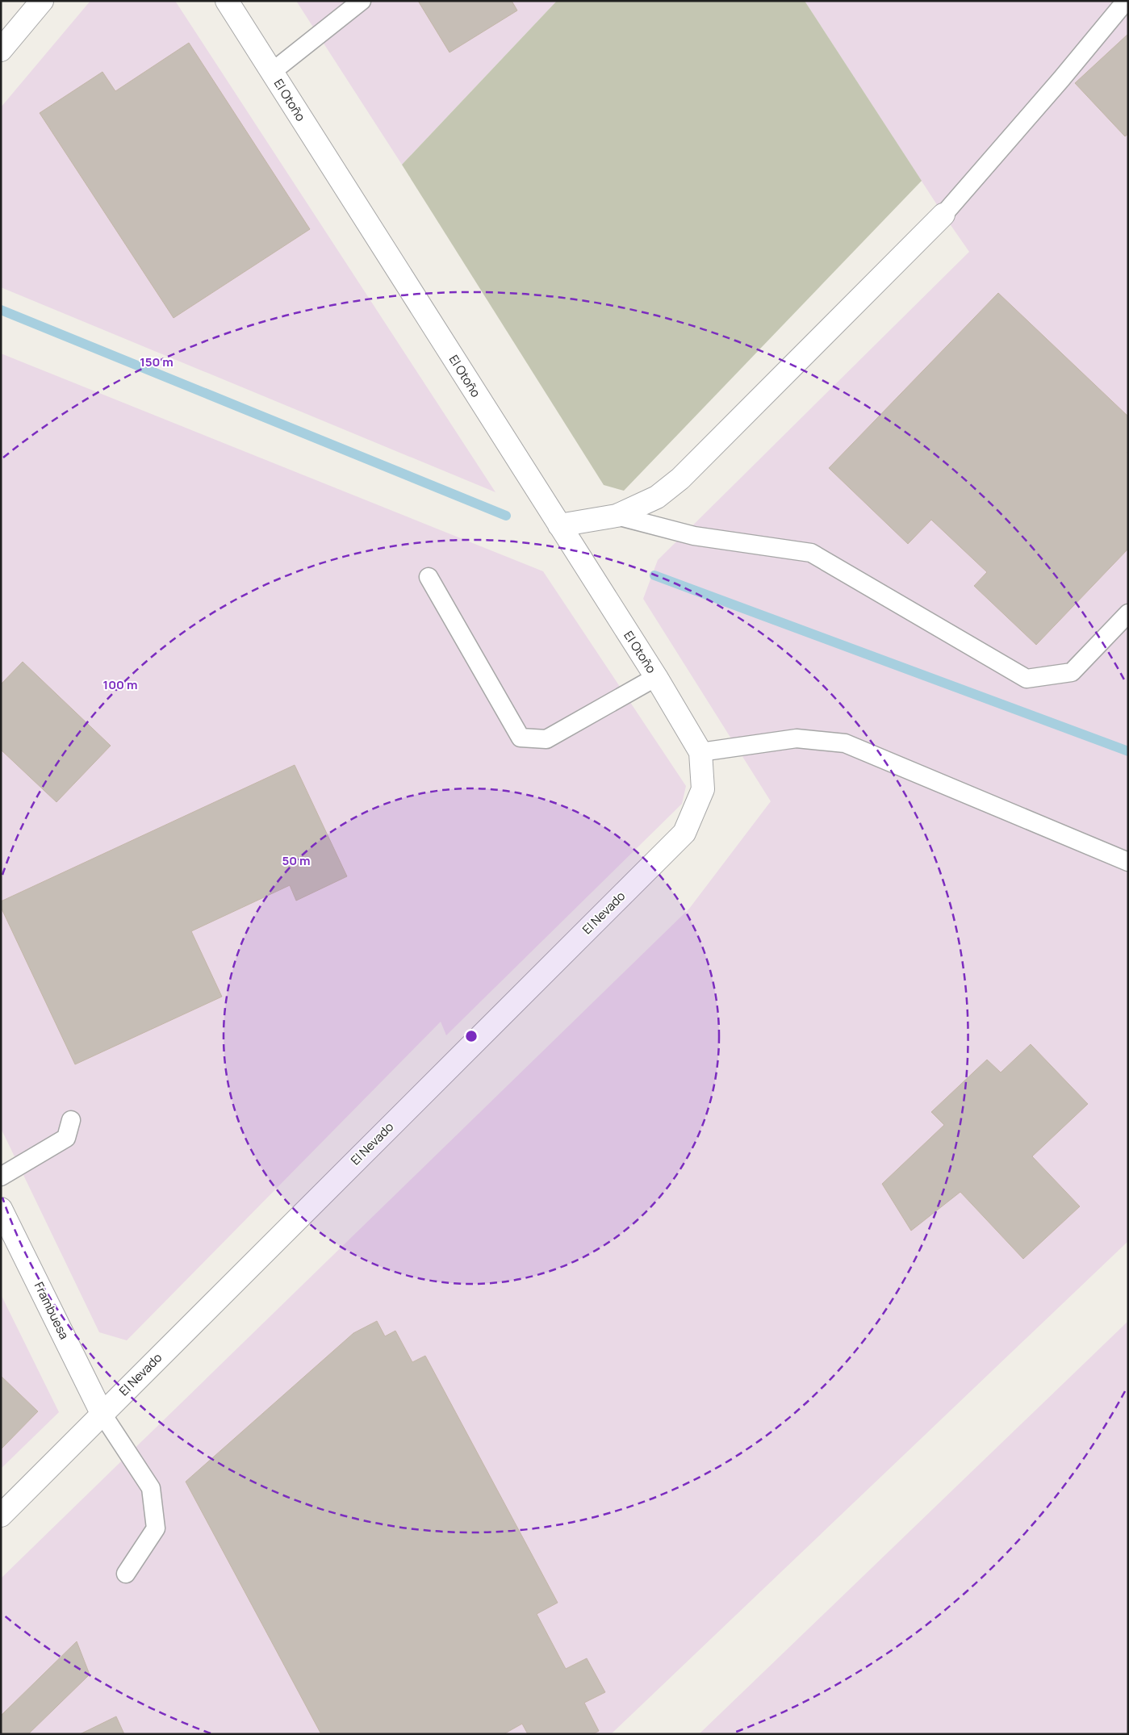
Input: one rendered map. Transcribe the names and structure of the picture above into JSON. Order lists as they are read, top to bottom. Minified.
{"streets":{"street":["El Otoño","El Nevado","Frambuesa"]},"crossings":[["El Otoño","El Nevado"],["El Nevado","Frambuesa"]],"rings":["150 m","100 m","50 m"]}
